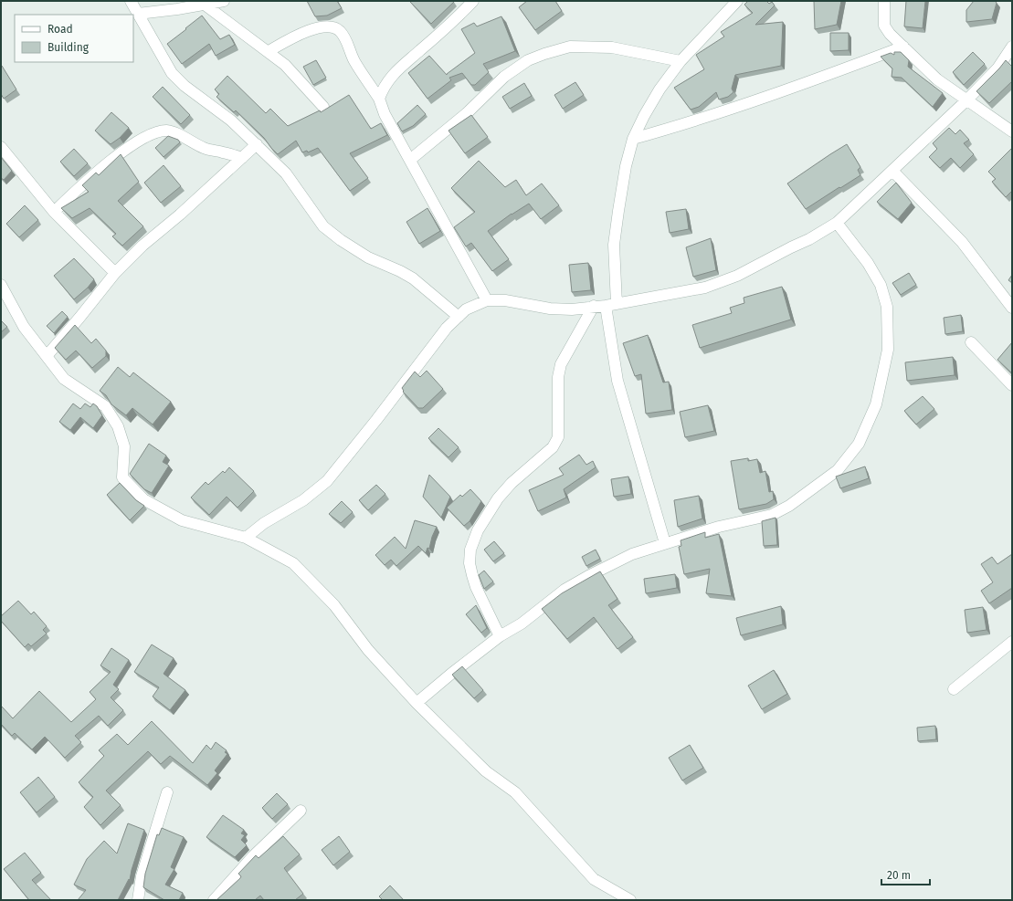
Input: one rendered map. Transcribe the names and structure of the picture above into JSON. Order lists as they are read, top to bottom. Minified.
{"legend":["Road","Building"],"scale_bar":"20 m"}
